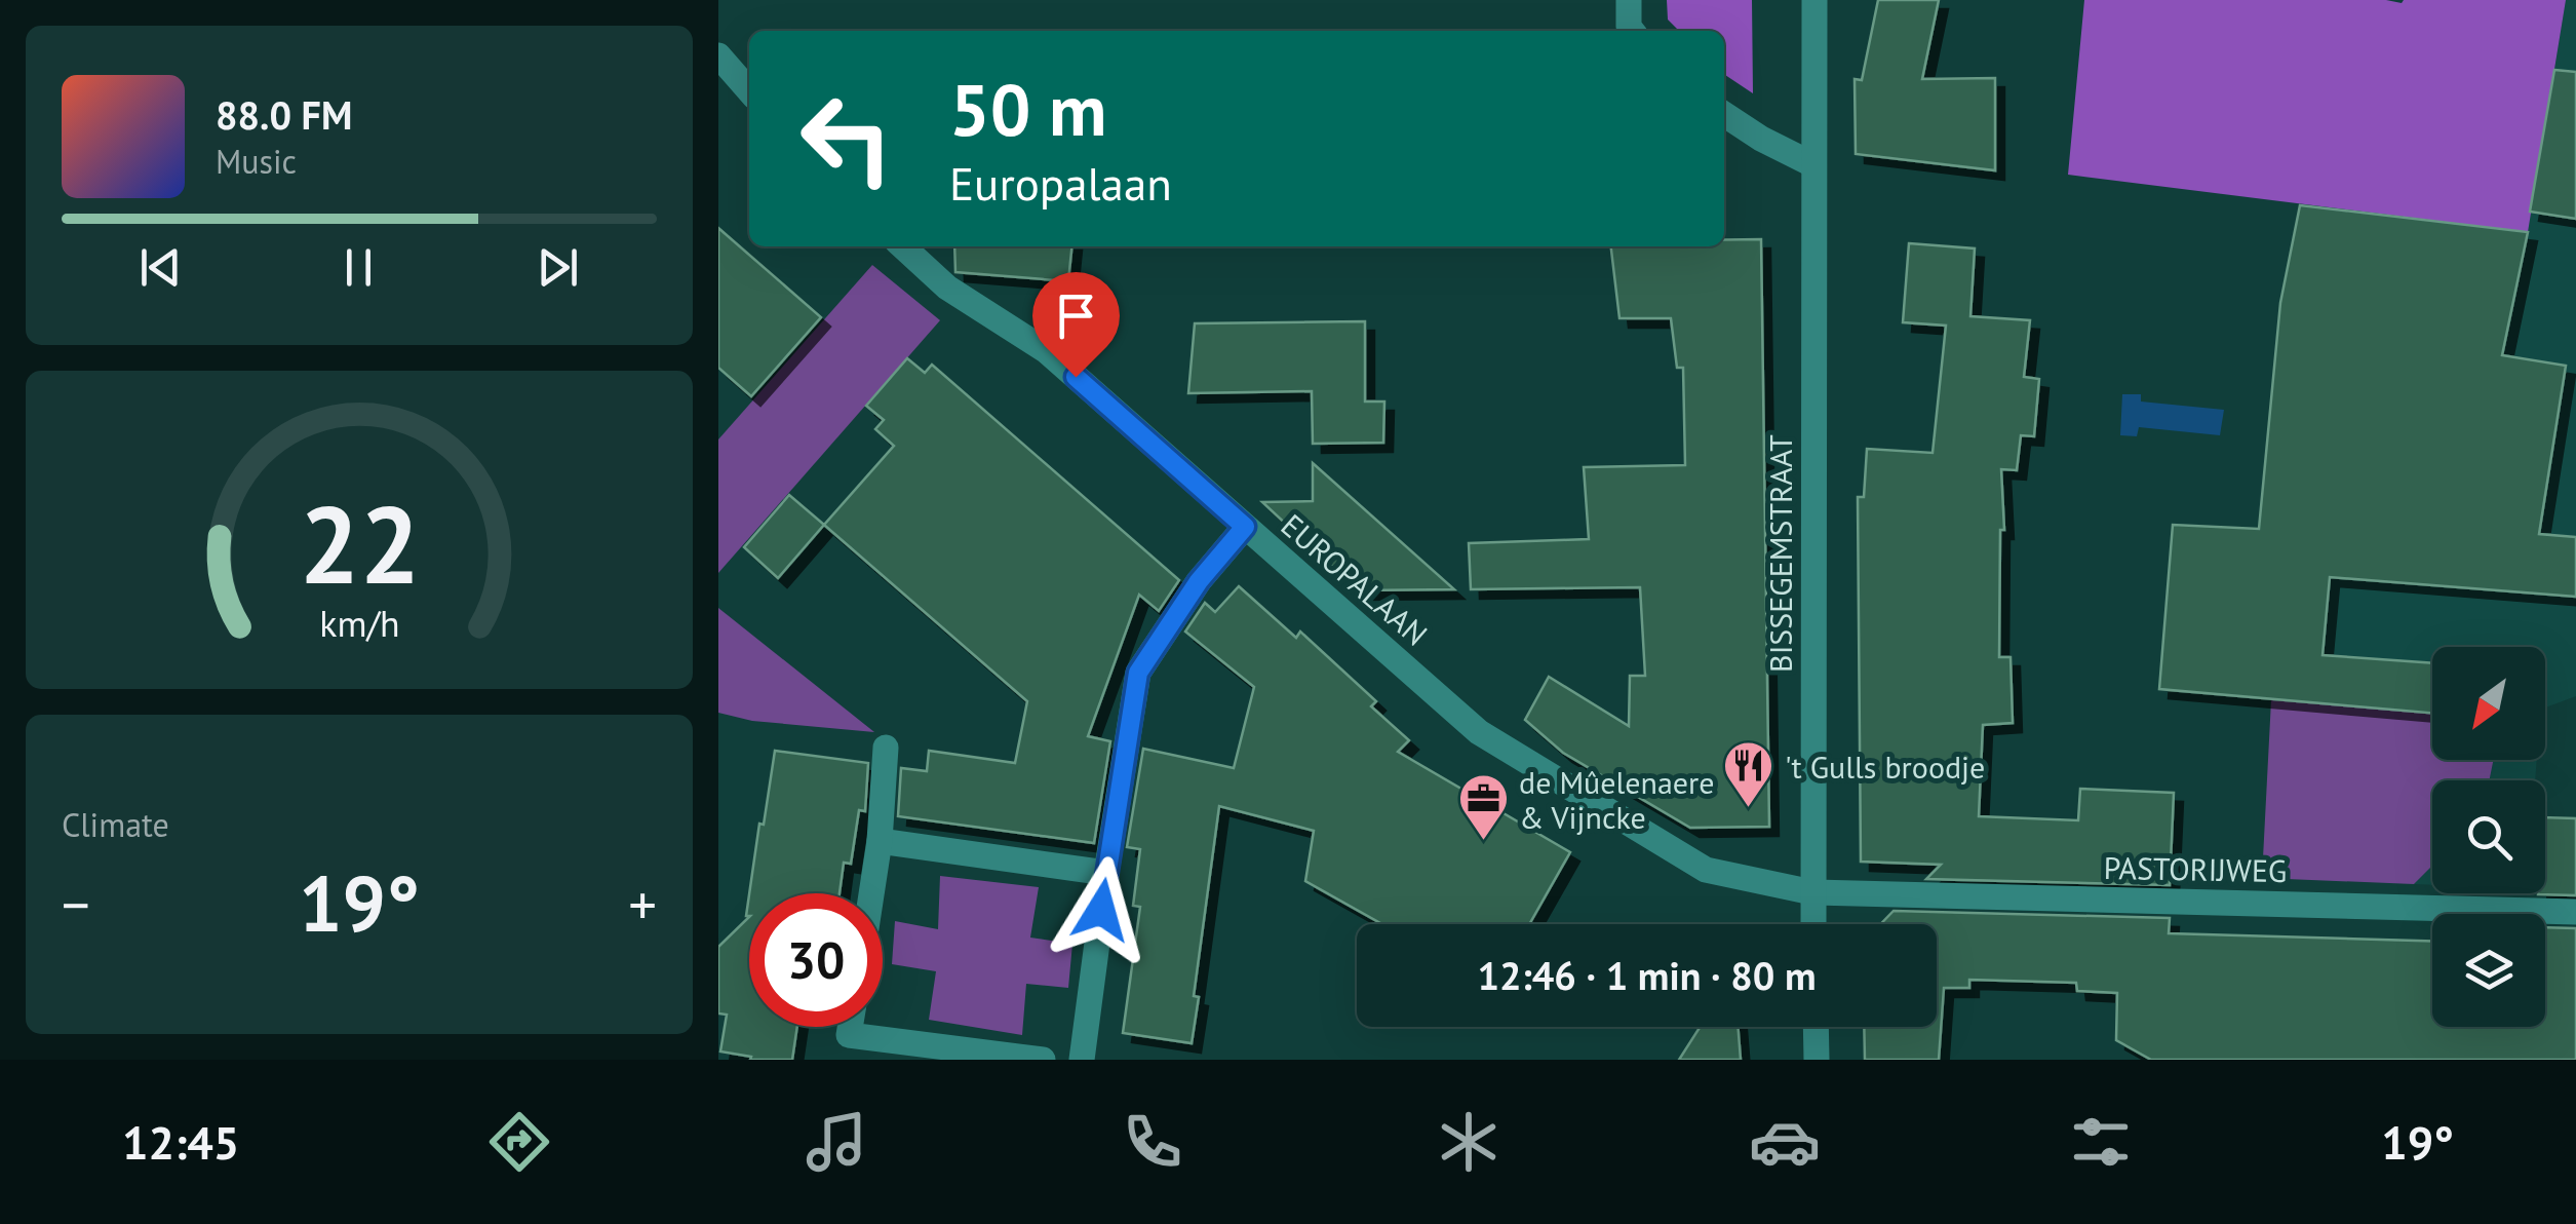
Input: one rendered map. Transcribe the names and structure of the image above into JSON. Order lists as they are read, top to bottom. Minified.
{"streets":{"street":["BISSEGEMSTRAAT","EUROPALAAN","PASTORIJWEG"]},"crossings":[["BISSEGEMSTRAAT","EUROPALAAN"],["BISSEGEMSTRAAT","PASTORIJWEG"],["EUROPALAAN","PASTORIJWEG"]],"places":{"restaurant":["'t Gulls broodje"],"office":["de Mûelenaere & Vijncke"]},"north":"bottom left","page":{"turn":["50 m","Europalaan"],"song":["88.0 FM","Music"],"tile":"Climate","heat":["−","19°","+"],"limit":"30","trip":"12:46 · 1 min · 80 m","tabs":["12:45","19°"],"gauge":["22","km/h"]}}
